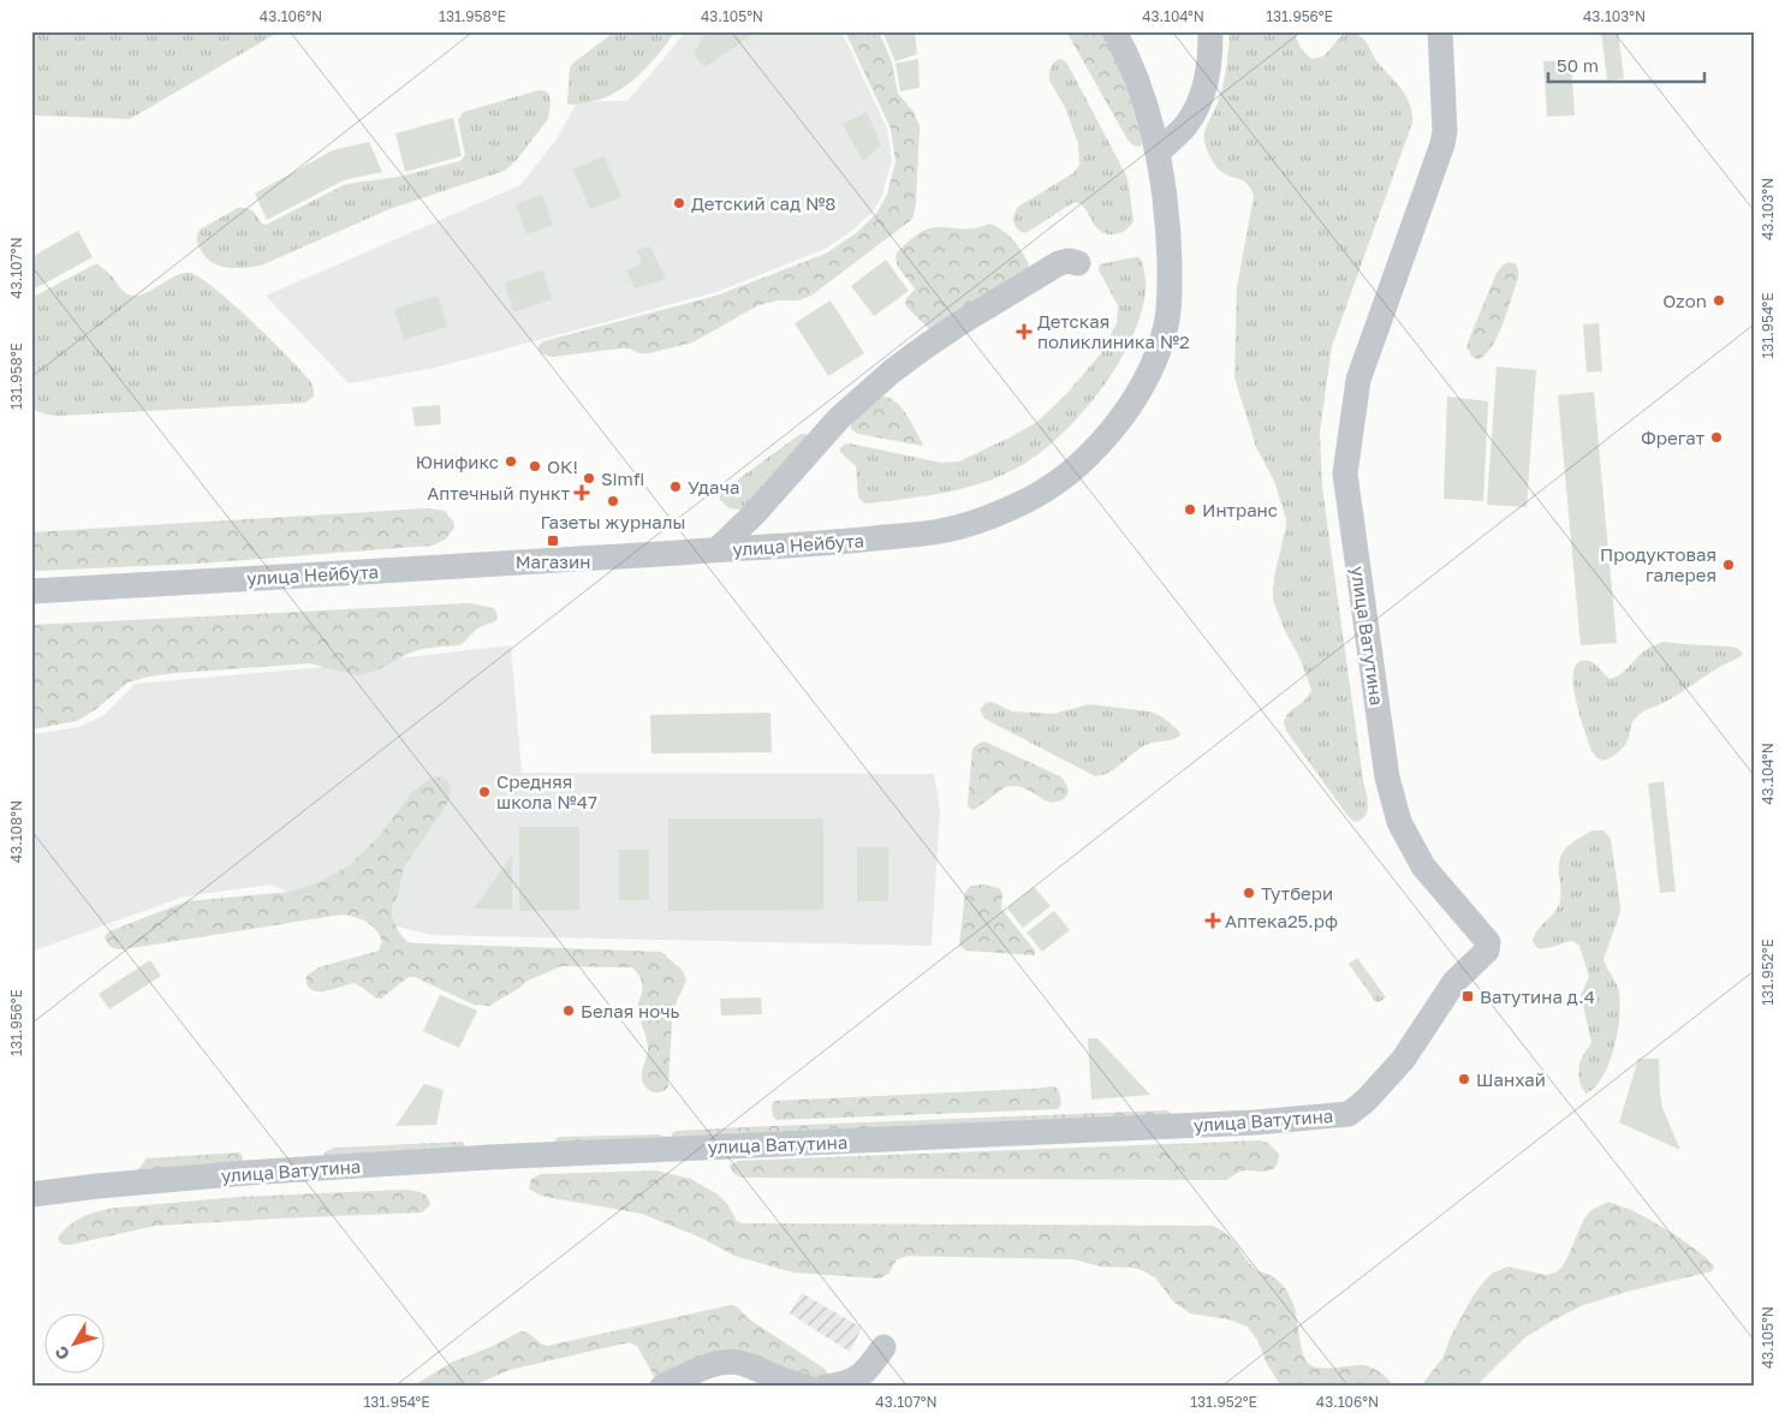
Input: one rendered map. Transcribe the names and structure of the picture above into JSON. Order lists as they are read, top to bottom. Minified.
{"streets":{"street":["улица Нейбута","улица Ватутина"]},"places":{"other":["Детский сад №8","Ozon","Фрегат","Юнификс","ОК!","Simfi","Удача","Газеты журналы","Интранс","Продуктовая галерея","Средняя школа №47","Тутбери","Белая ночь","Шанхай"],"health":["Детская поликлиника №2","Аптечный пункт","Аптека25.рф"],"transit":["Магазин","Ватутина д.4"]},"scale_bar":"50 m","north":"bottom left","coordinates":["43.106°N","131.958°E","43.105°N","43.104°N","131.956°E","43.103°N","43.107°N","131.954°E","43.108°N","131.952°E"]}
